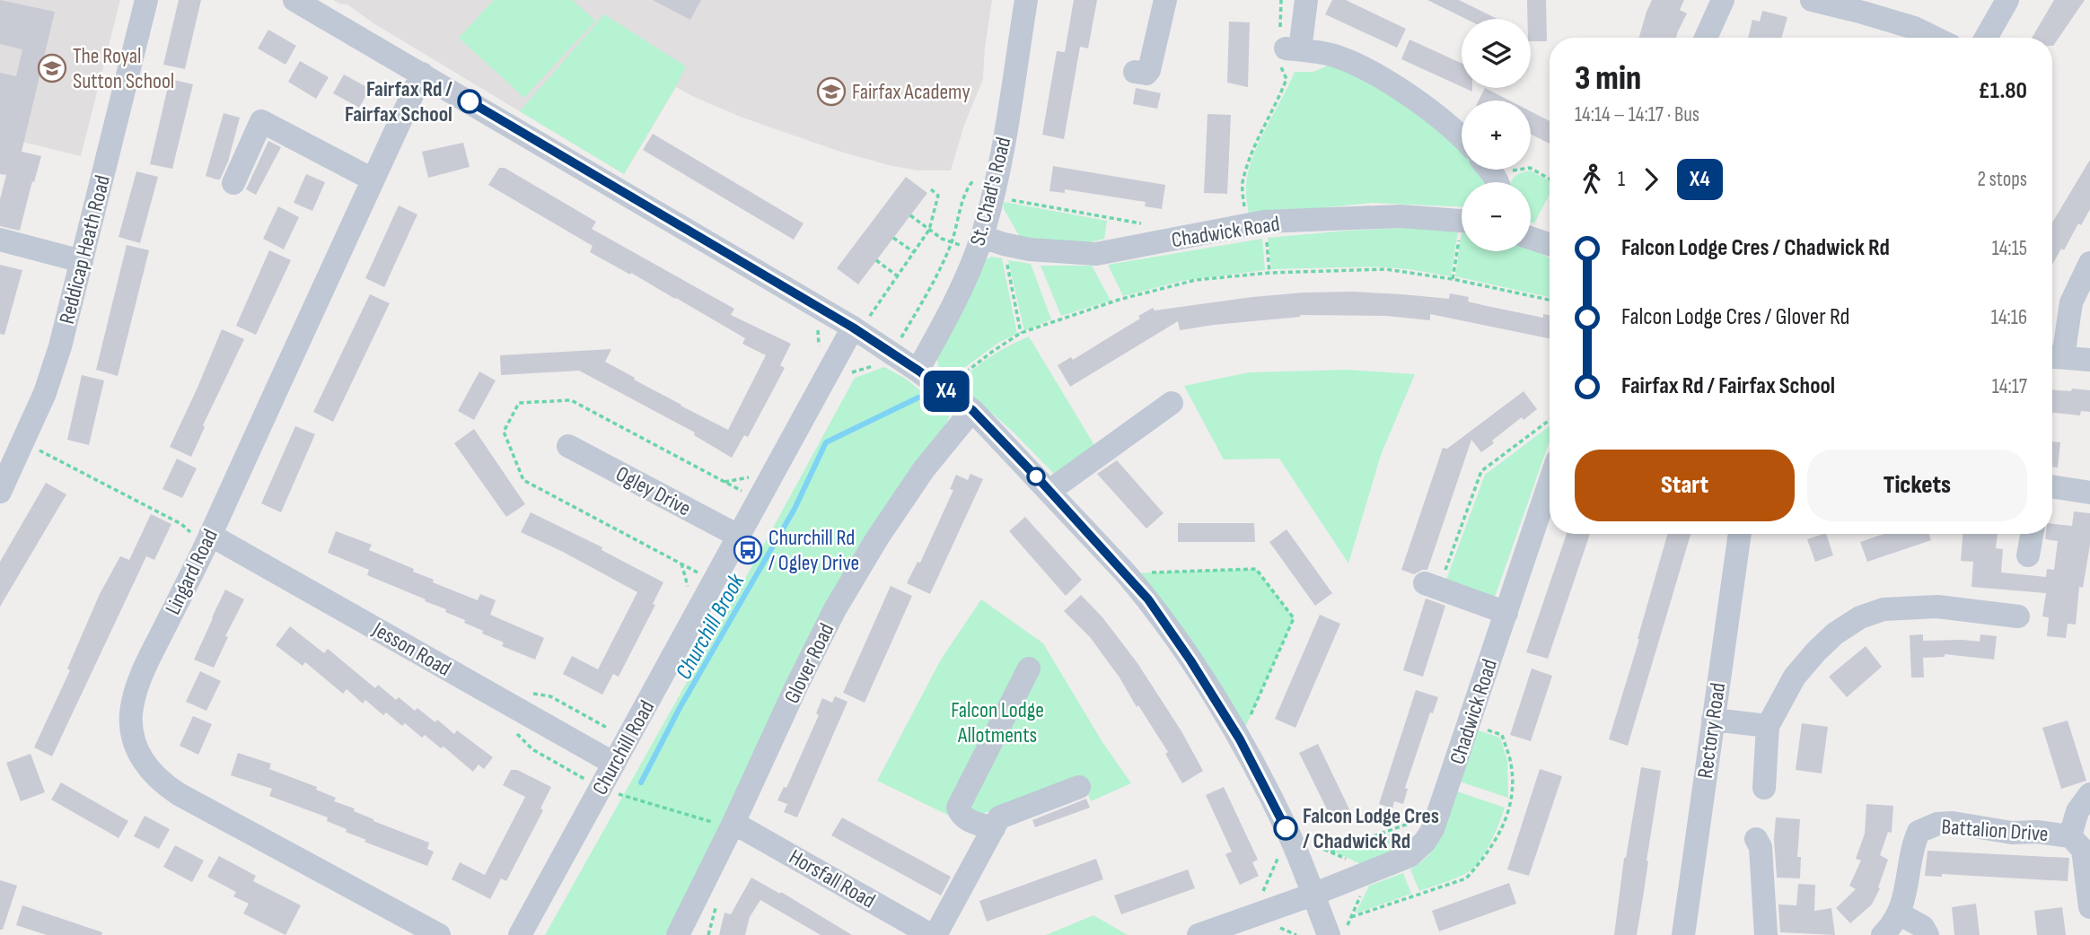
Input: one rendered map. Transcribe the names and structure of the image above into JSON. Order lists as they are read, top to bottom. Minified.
{"streets":{"street":["St. Chad's Road","Chadwick Road","Reddicap Heath Road","Ogley Drive","Lingard Road","Jesson Road","Glover Road","Rectory Road","Churchill Road","Battalion Drive","Horsfall Road"]},"crossings":[["St. Chad's Road","Chadwick Road"],["Ogley Drive","Churchill Road"],["Lingard Road","Jesson Road"],["Jesson Road","Churchill Road"],["Glover Road","Horsfall Road"]],"water":["Churchill Brook"],"parks":["Falcon Lodge Allotments"],"places":{"school or university":["The Royal Sutton School","Fairfax Academy"],"other":["Fairfax Rd / Fairfax School","Falcon Lodge Cres / Chadwick Rd"],"bus stop":["Churchill Rd / Ogley Drive"]},"lines":["bus line X4"],"page":{"on_map":"X4","map_buttons":["+","−"],"heading":["3 min","14:14 – 14:17 · Bus","£1.80"],"legs":["1","X4","2 stops"],"list":[{"name":"Falcon Lodge Cres / Chadwick Rd","value":"14:15"},{"name":"Falcon Lodge Cres / Glover Rd","value":"14:16"},{"name":"Fairfax Rd / Fairfax School","value":"14:17"}],"buttons":["Start","Tickets"]}}
